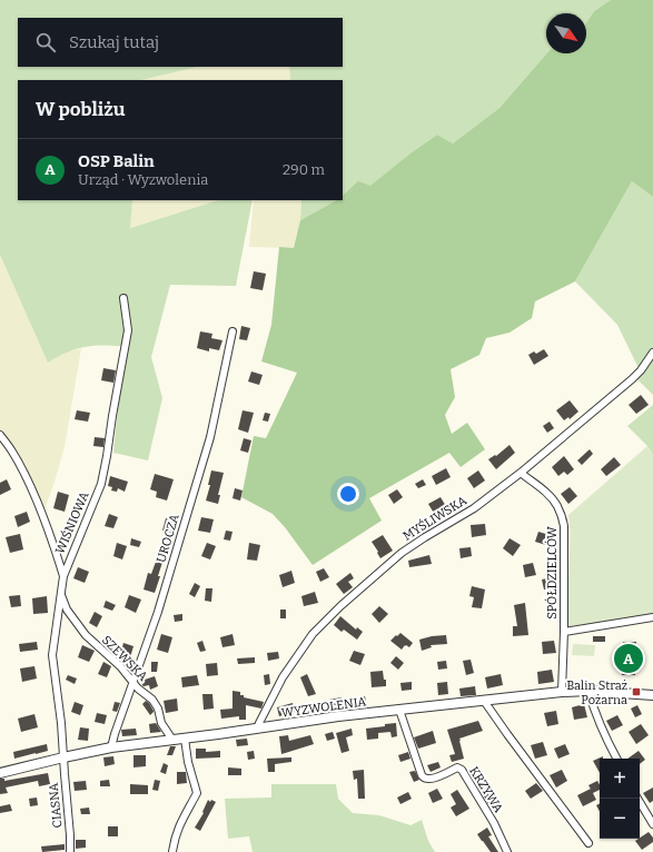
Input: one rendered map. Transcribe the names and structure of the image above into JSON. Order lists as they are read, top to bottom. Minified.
{"streets":{"street":["MYŚLIWSKA","WIŚNIOWA","UROCZA","SPÓŁDZIELCÓW","SZEWSKA","WYZWOLENIA","KRZYWA","CIASNA"]},"crossings":[["MYŚLIWSKA","SPÓŁDZIELCÓW"],["MYŚLIWSKA","WYZWOLENIA"],["WIŚNIOWA","SZEWSKA"],["WIŚNIOWA","WYZWOLENIA"],["WIŚNIOWA","CIASNA"],["UROCZA","SZEWSKA"],["UROCZA","WYZWOLENIA"],["SPÓŁDZIELCÓW","WYZWOLENIA"],["SZEWSKA","WYZWOLENIA"],["WYZWOLENIA","KRZYWA"],["WYZWOLENIA","CIASNA"]],"places":{"transit":["Balin Straż Pożarna"]},"north":"bottom right","page":{"search":"Szukaj tutaj","heading":"W pobliżu","list":[{"mark":"A","name":"OSP Balin","note":"Urząd · Wyzwolenia","value":"290 m"}],"pins":"A","map_buttons":["+","−"]}}
